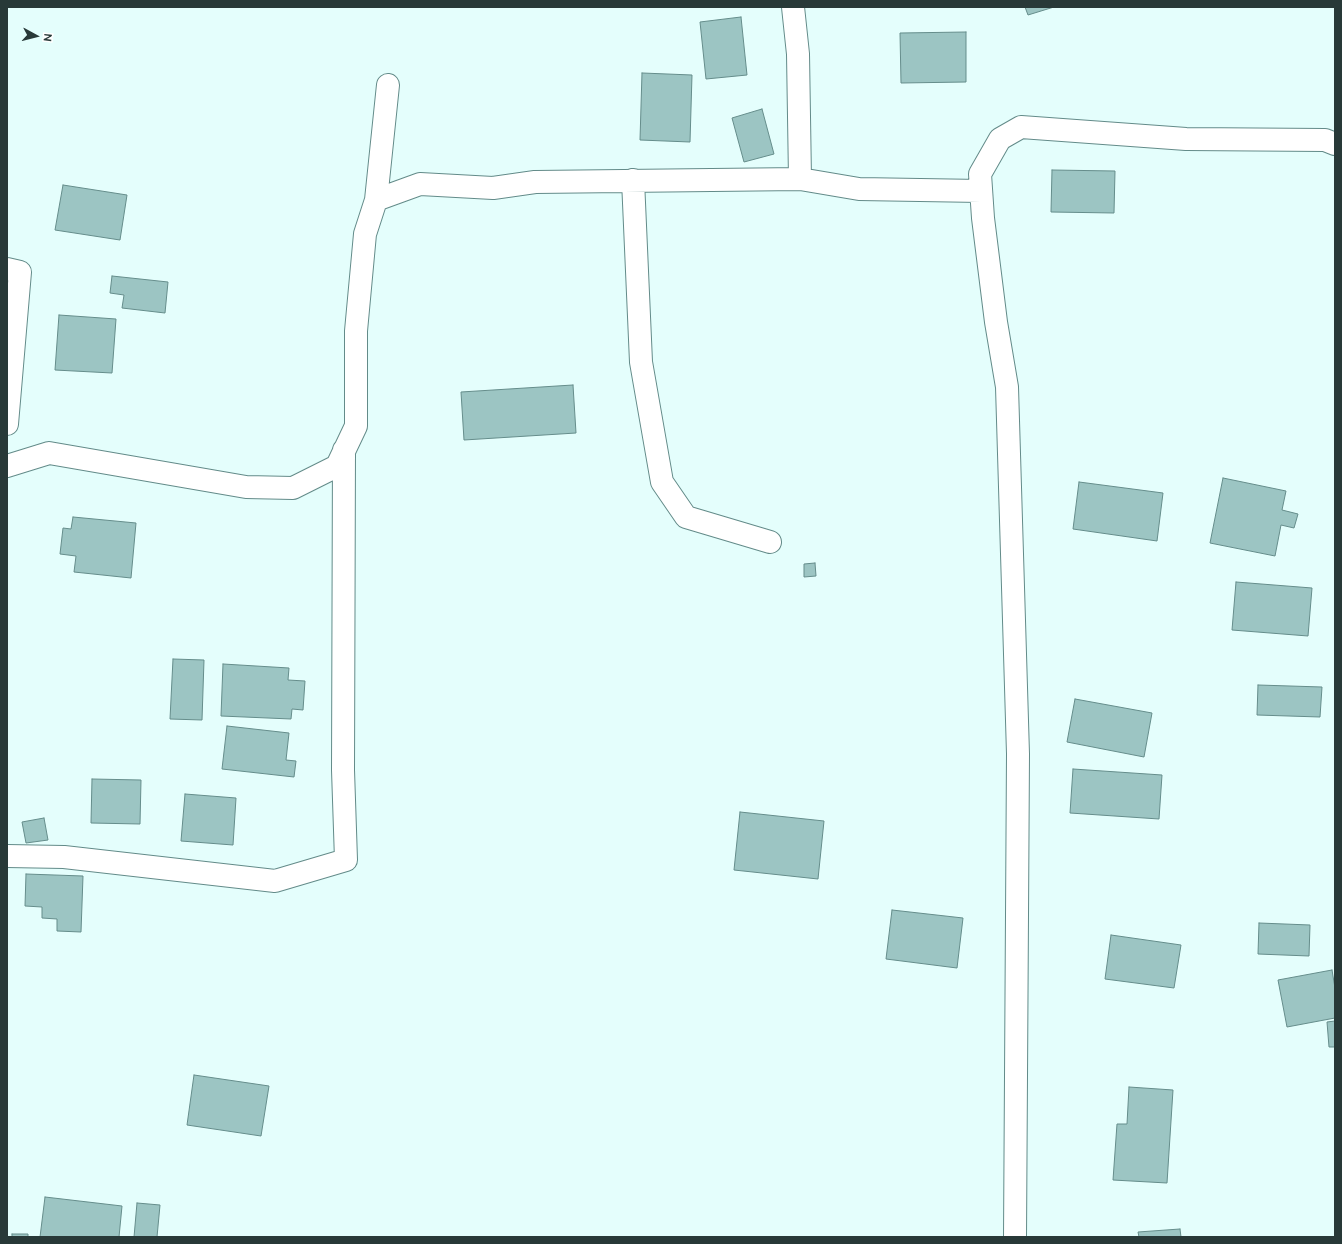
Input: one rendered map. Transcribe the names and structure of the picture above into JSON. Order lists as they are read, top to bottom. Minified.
{"north":"right"}
